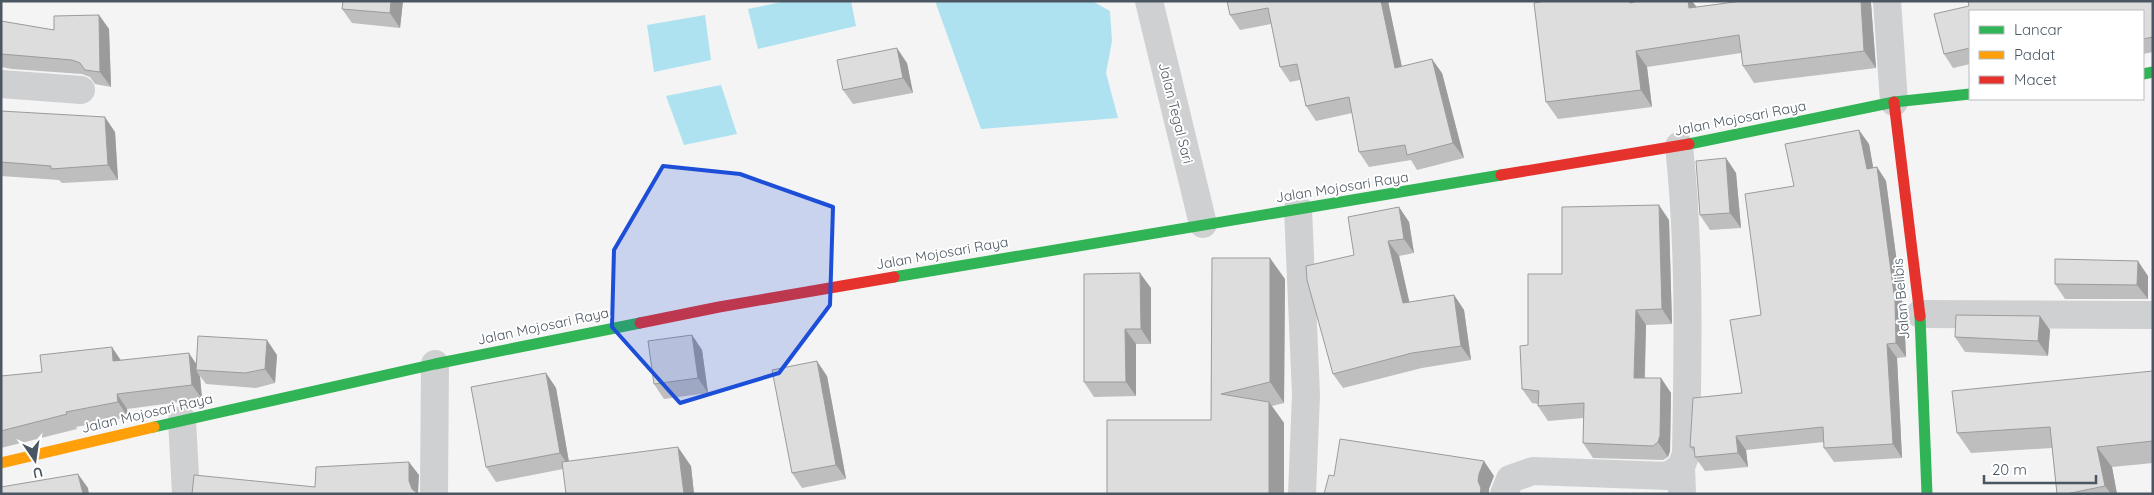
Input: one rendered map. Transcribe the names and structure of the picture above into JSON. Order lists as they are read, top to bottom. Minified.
{"streets":{"street":["Jalan Tegal Sari","Jalan Mojosari Raya","Jalan Belibis"]},"crossings":[["Jalan Tegal Sari","Jalan Mojosari Raya"],["Jalan Mojosari Raya","Jalan Belibis"]],"legend":["Lancar","Padat","Macet"],"scale_bar":"20 m","north":"bottom"}
